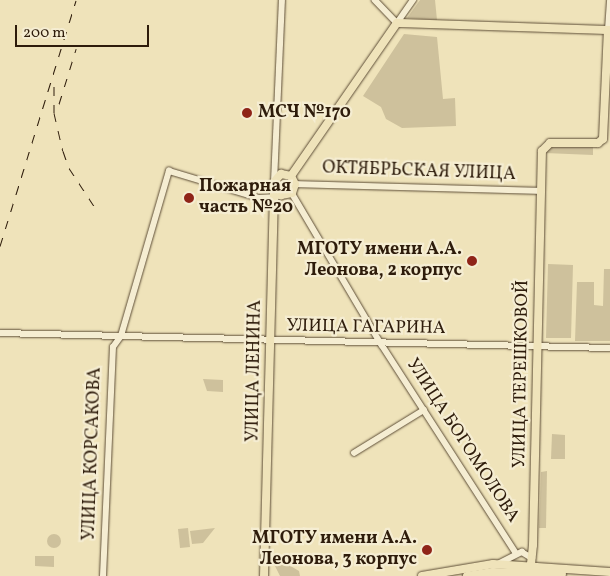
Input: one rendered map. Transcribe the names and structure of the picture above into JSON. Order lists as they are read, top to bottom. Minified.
{"streets":{"main road":["УЛИЦА ЛЕНИНА","УЛИЦА ТЕРЕШКОВОЙ"],"street":["ОКТЯБРЬСКАЯ УЛИЦА","УЛИЦА ГАГАРИНА","УЛИЦА БОГОМОЛОВА","УЛИЦА КОРСАКОВА"]},"crossings":[["ОКТЯБРЬСКАЯ УЛИЦА","УЛИЦА ЛЕНИНА"],["ОКТЯБРЬСКАЯ УЛИЦА","УЛИЦА ТЕРЕШКОВОЙ"],["ОКТЯБРЬСКАЯ УЛИЦА","УЛИЦА БОГОМОЛОВА"],["ОКТЯБРЬСКАЯ УЛИЦА","УЛИЦА КОРСАКОВА"],["УЛИЦА ГАГАРИНА","УЛИЦА ЛЕНИНА"],["УЛИЦА ГАГАРИНА","УЛИЦА ТЕРЕШКОВОЙ"],["УЛИЦА ГАГАРИНА","УЛИЦА БОГОМОЛОВА"],["УЛИЦА ГАГАРИНА","УЛИЦА КОРСАКОВА"],["УЛИЦА ЛЕНИНА","УЛИЦА БОГОМОЛОВА"],["УЛИЦА ЛЕНИНА","УЛИЦА КОРСАКОВА"],["УЛИЦА БОГОМОЛОВА","УЛИЦА КОРСАКОВА"]],"places":["МСЧ №170","Пожарная часть №20","МГОТУ имени А.А. Леонова, 2 корпус","МГОТУ имени А.А. Леонова, 3 корпус"],"scale_bar":"200 m"}
